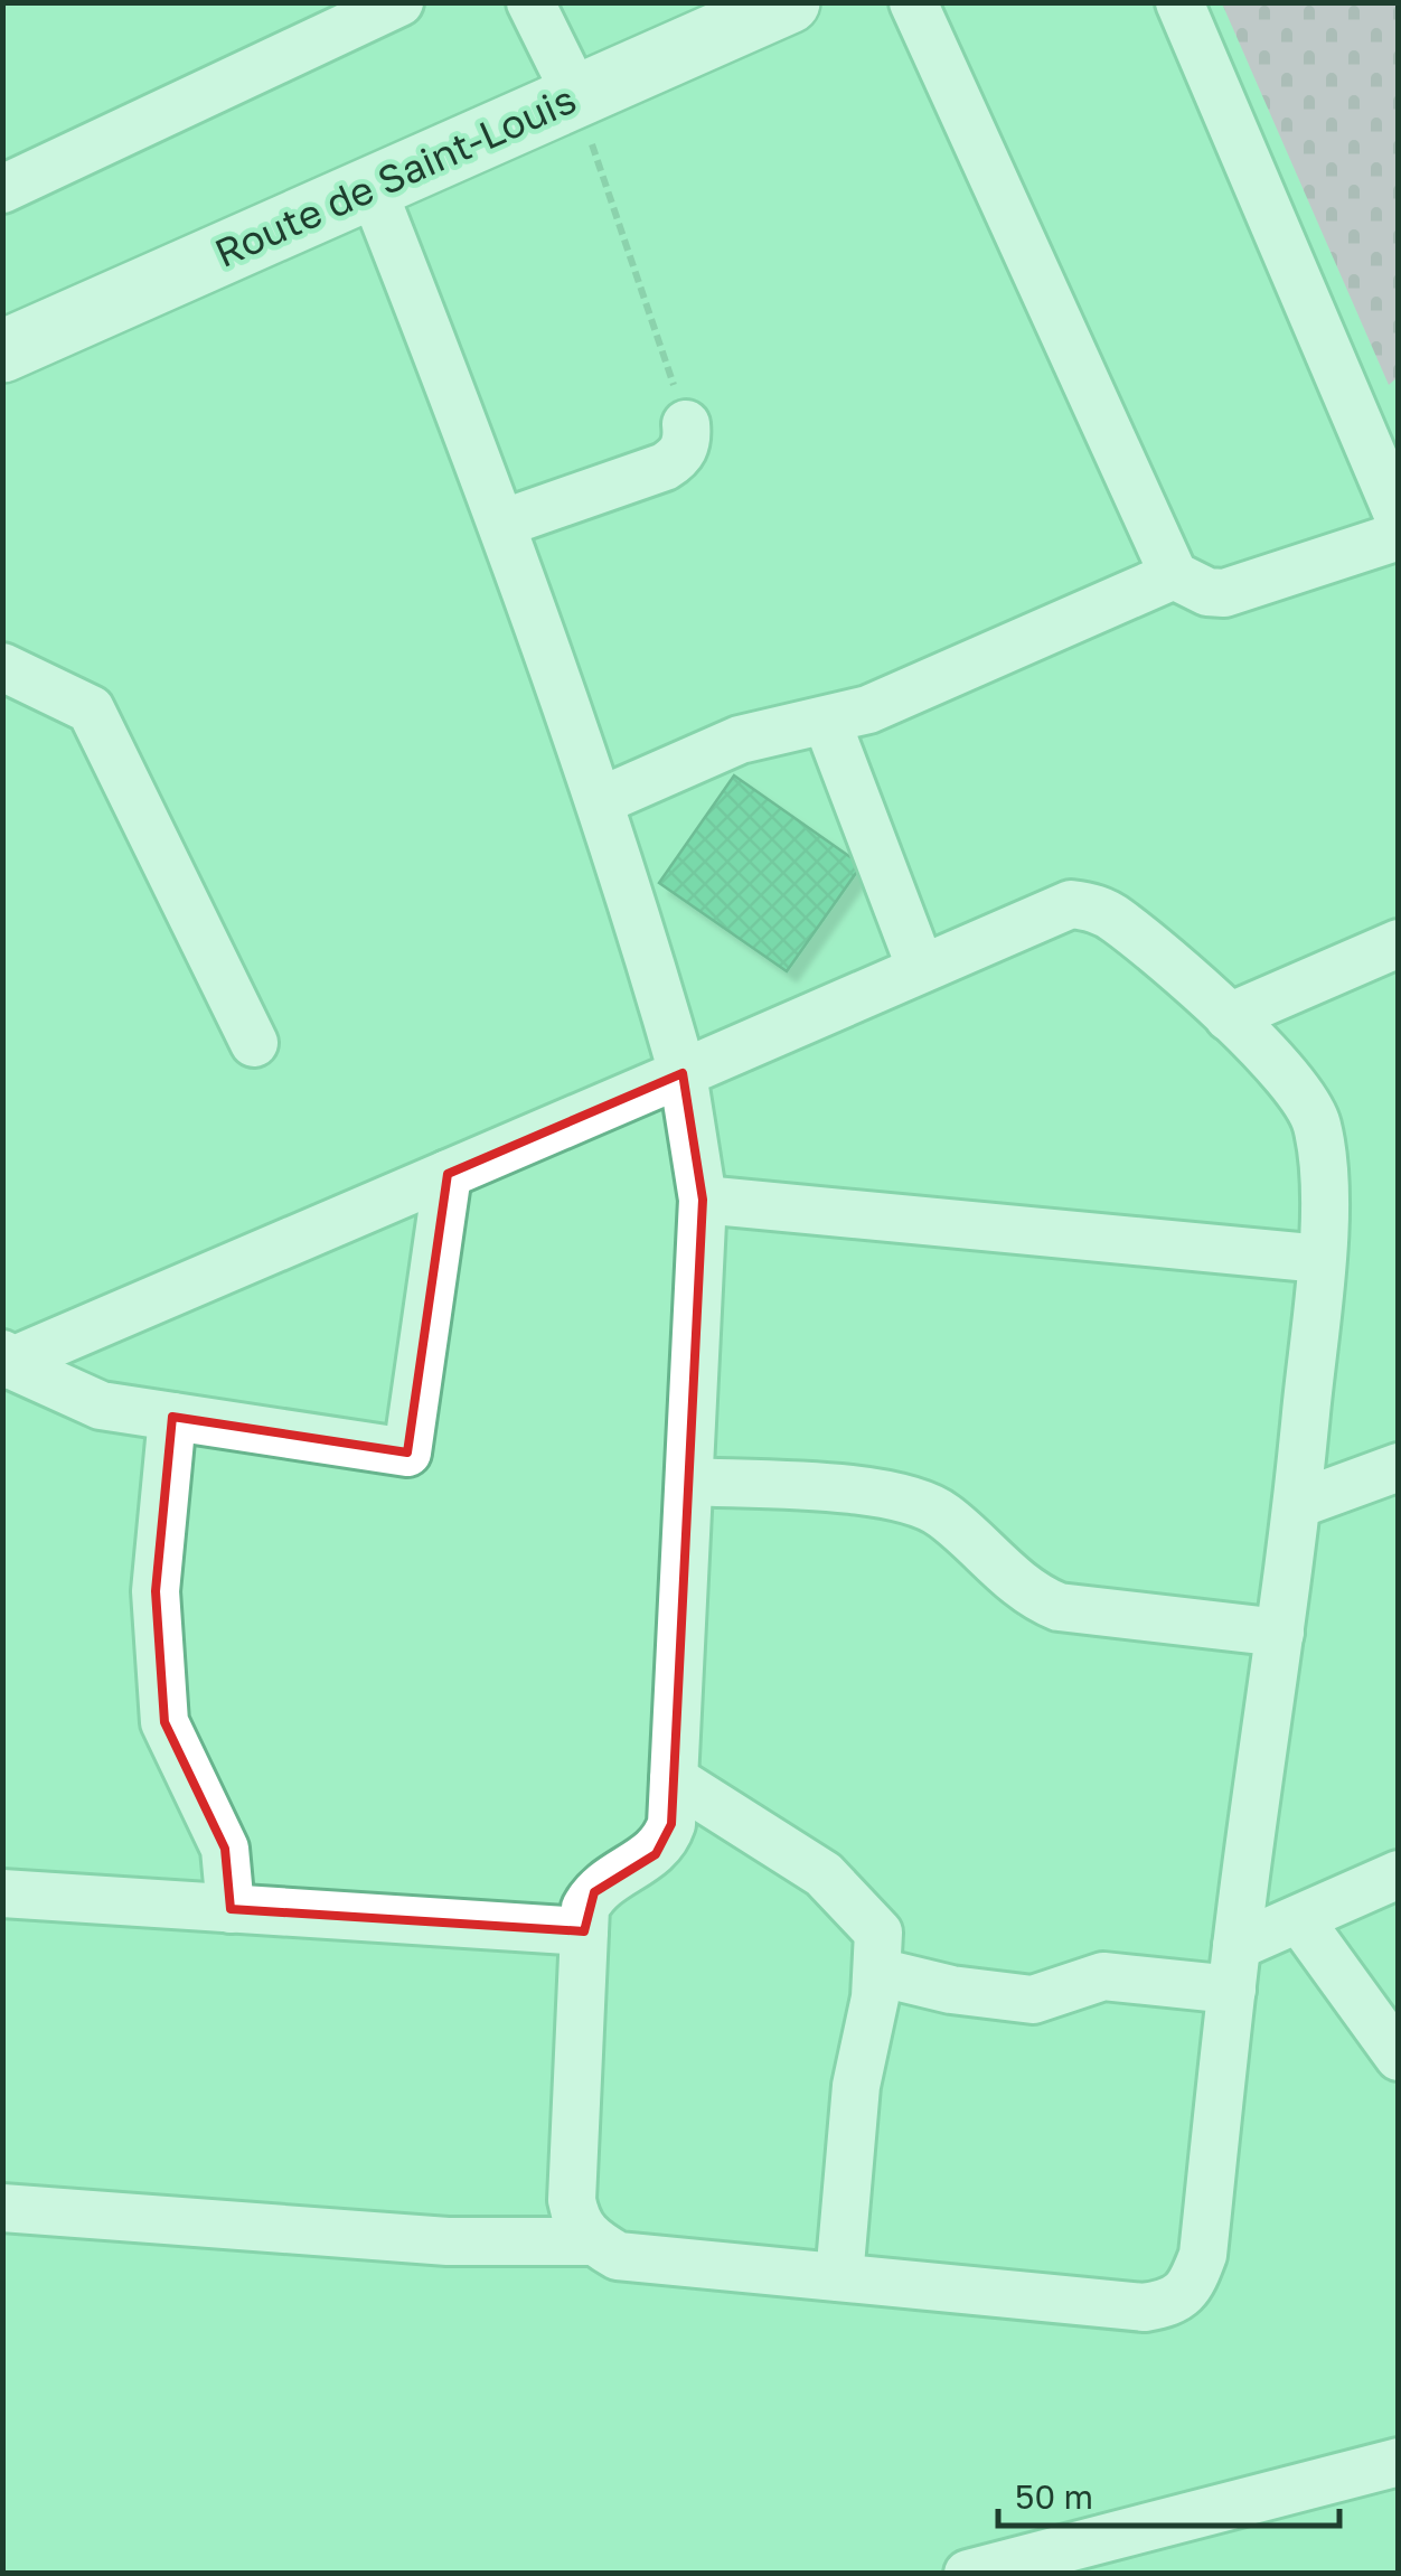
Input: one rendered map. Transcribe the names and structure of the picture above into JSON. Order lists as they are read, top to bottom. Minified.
{"streets":{"highway":["Route de Saint-Louis"]},"scale_bar":"50 m"}
